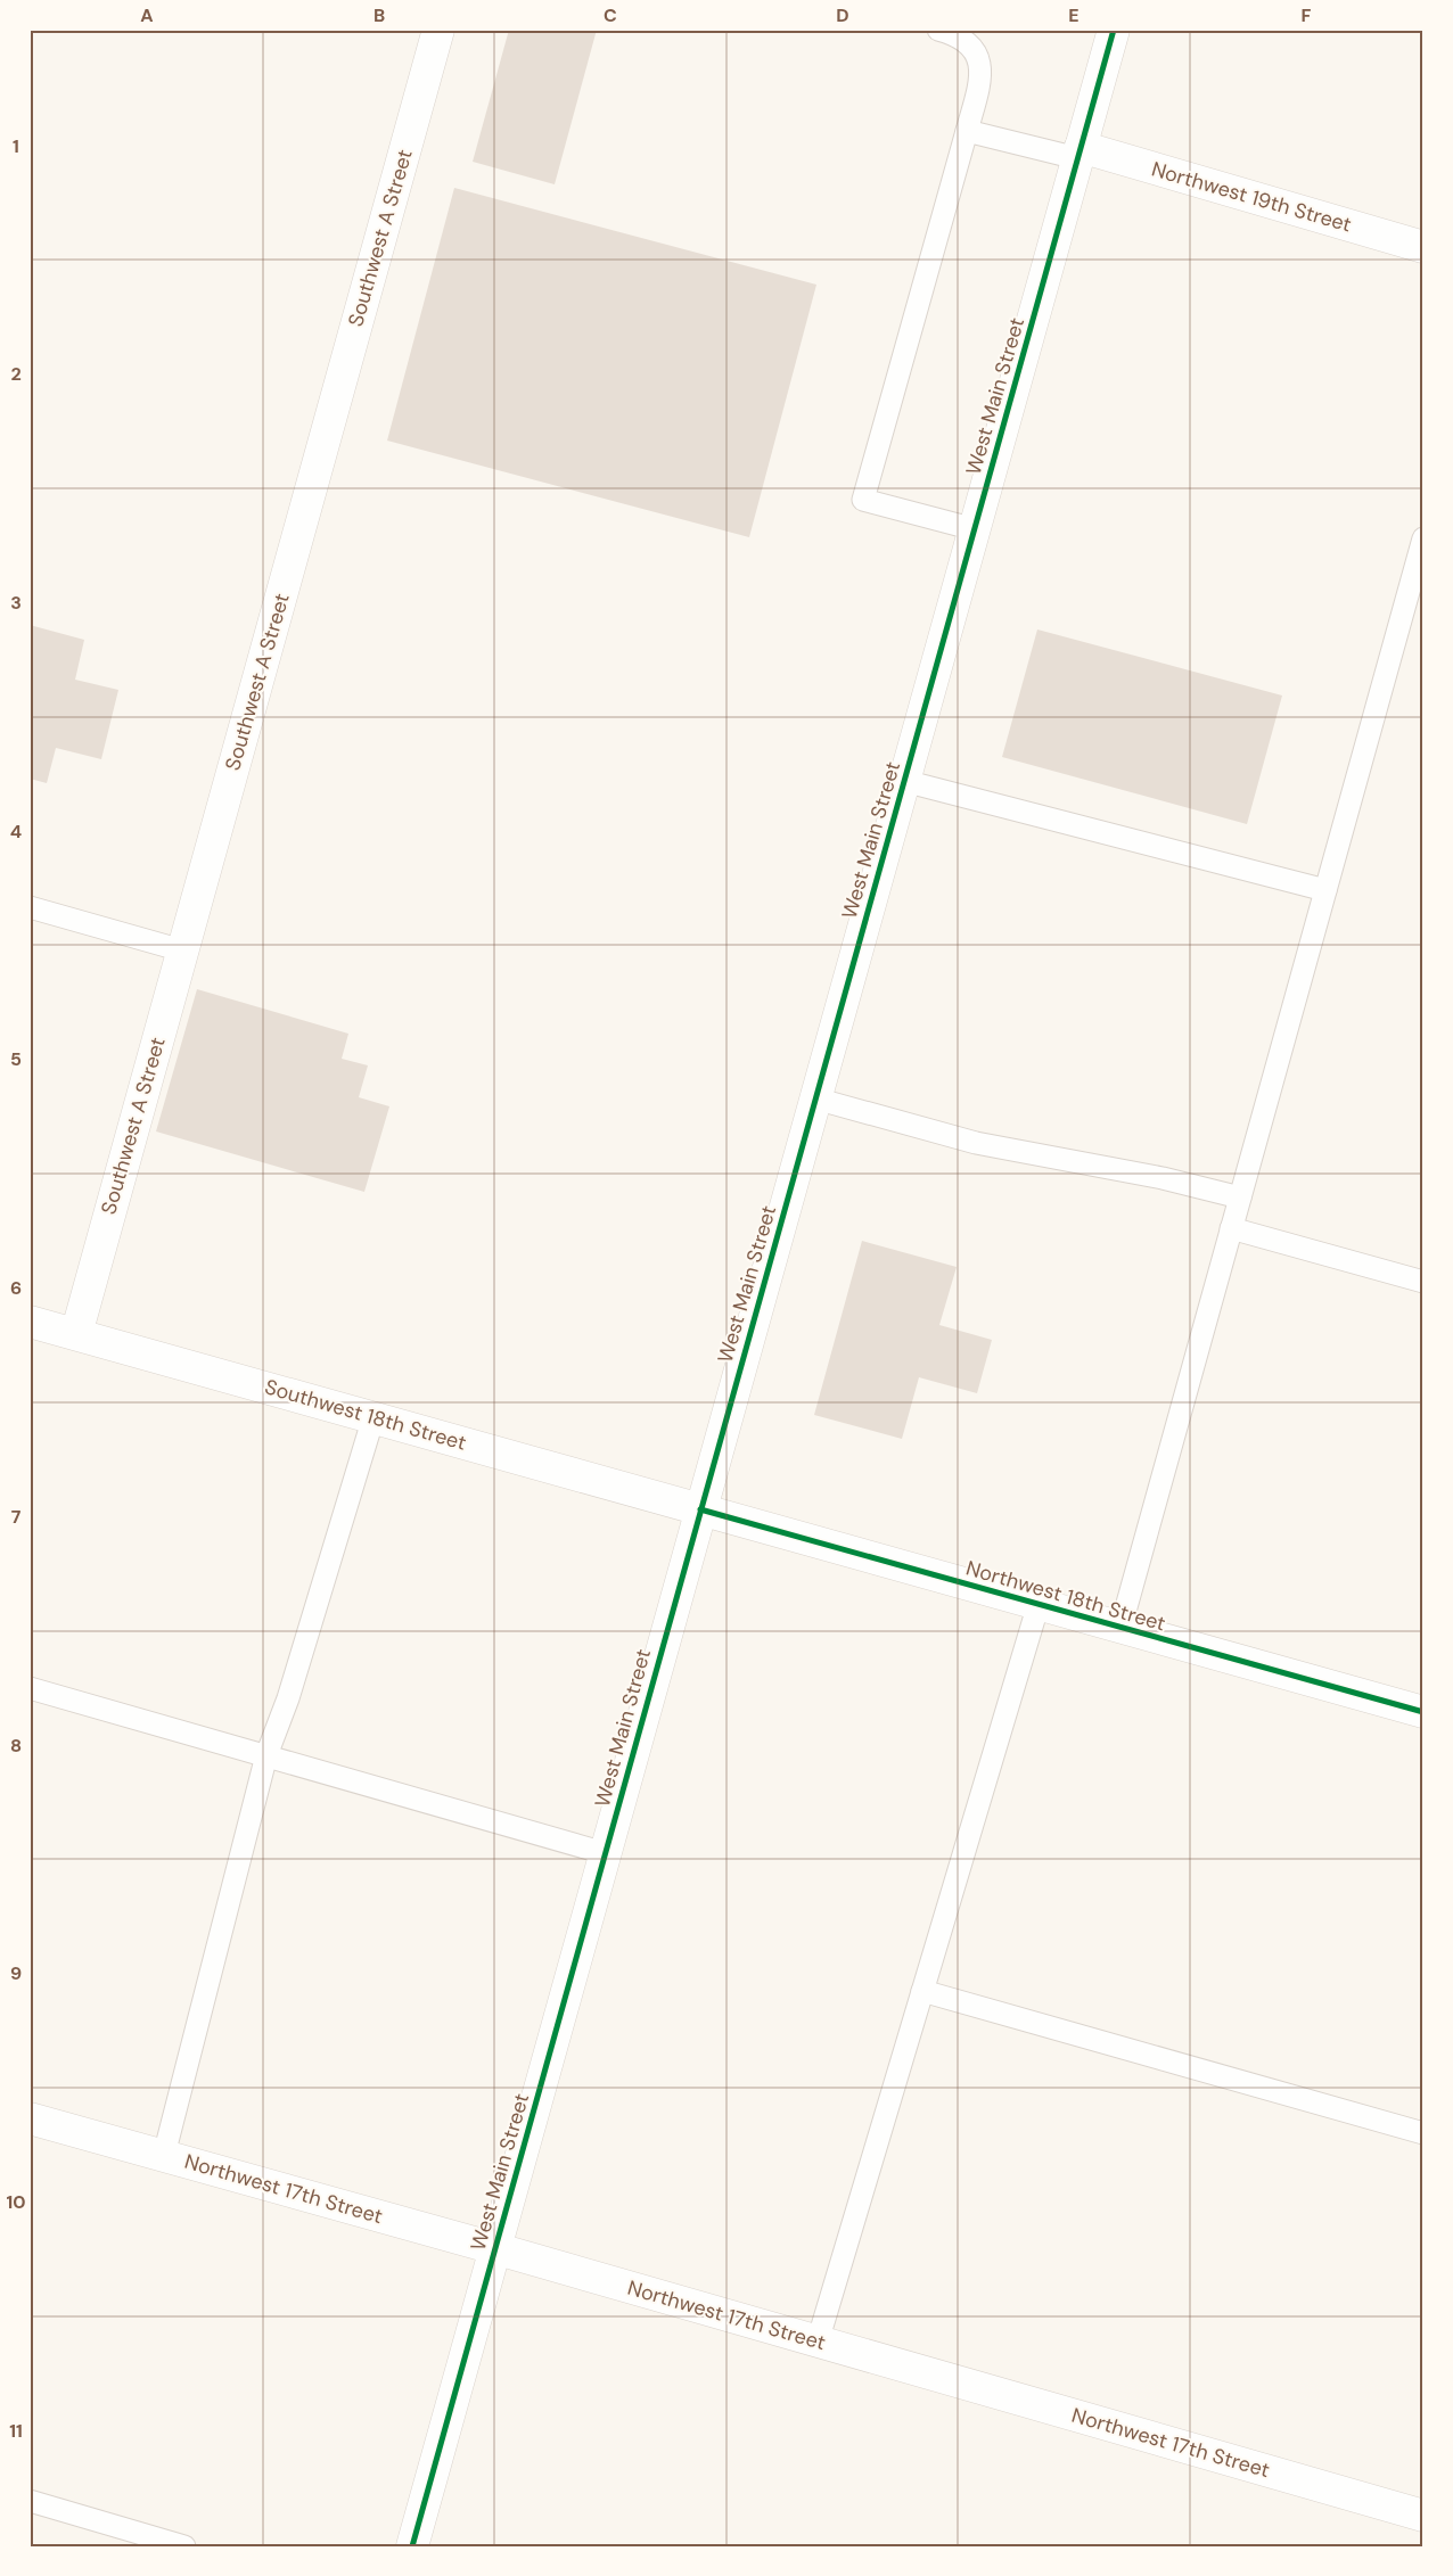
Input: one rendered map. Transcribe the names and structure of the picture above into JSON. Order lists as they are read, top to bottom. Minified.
{"streets":{"street":["Northwest 19th Street","Southwest A Street","West Main Street","Southwest 18th Street","Northwest 18th Street","Northwest 17th Street"]},"crossings":[["Northwest 19th Street","West Main Street"],["Southwest A Street","Southwest 18th Street"],["West Main Street","Southwest 18th Street"],["West Main Street","Northwest 18th Street"],["West Main Street","Northwest 17th Street"],["Southwest 18th Street","Northwest 18th Street"]],"grid":{"columns":["A","B","C","D","E","F"],"rows":["1","2","3","4","5","6","7","8","9","10","11"]}}
